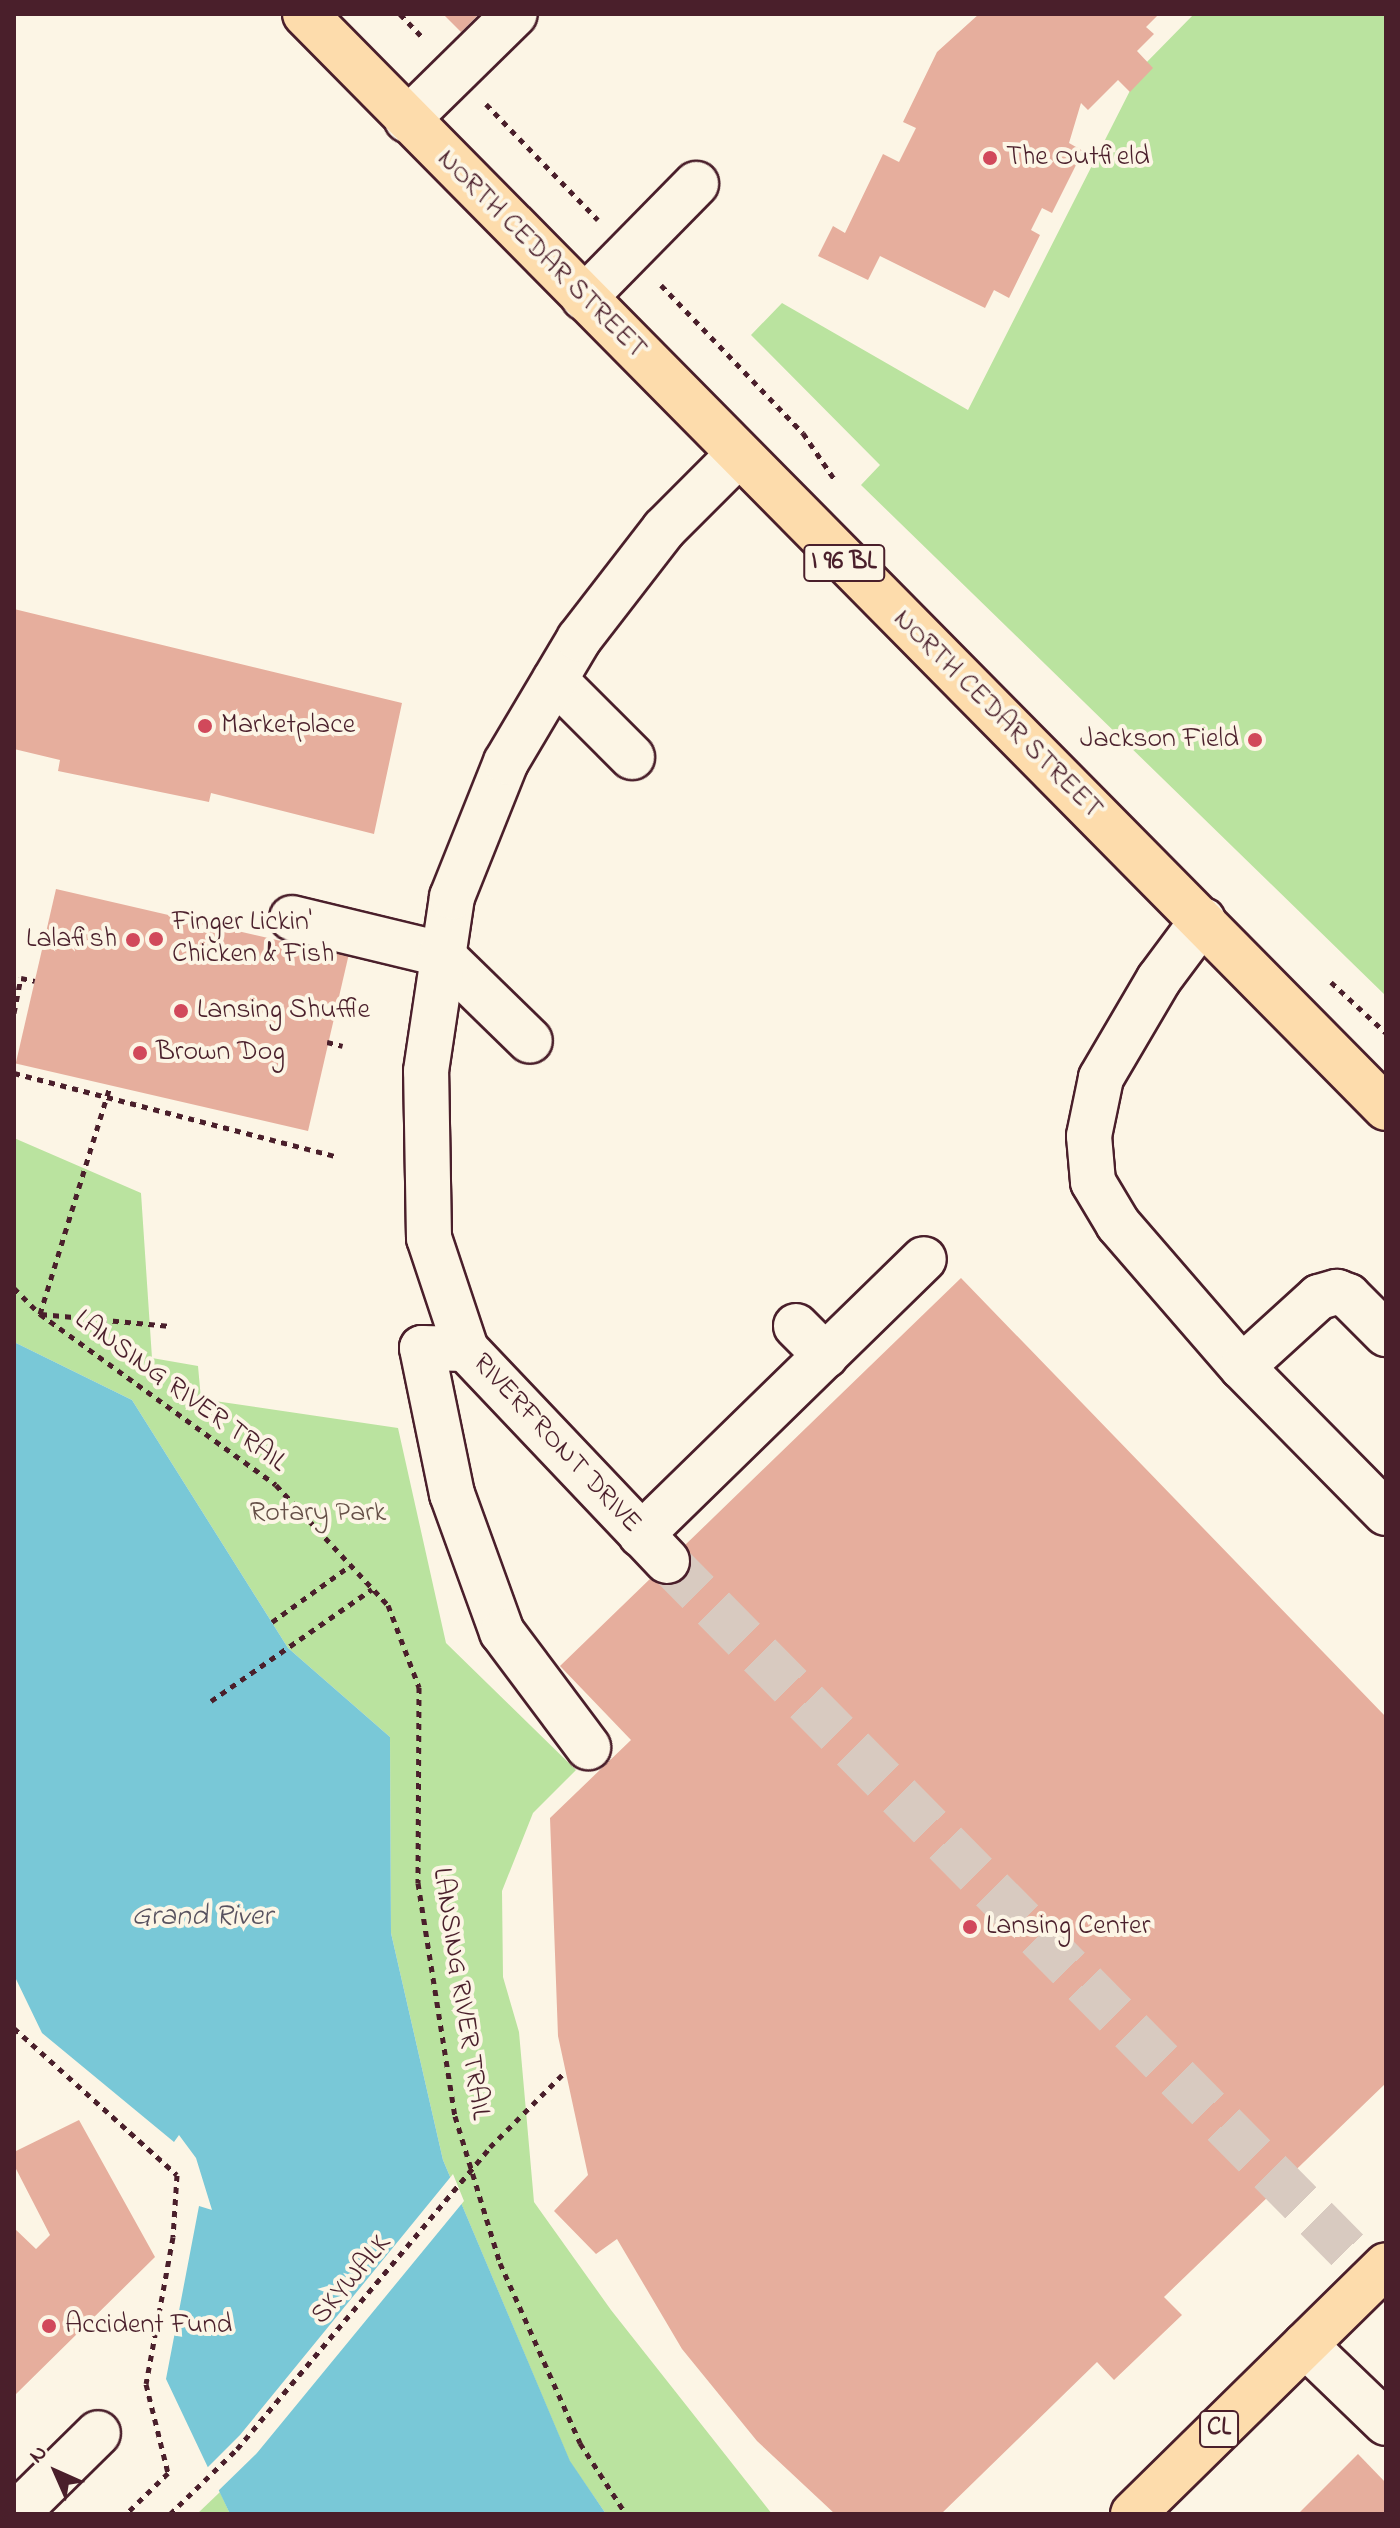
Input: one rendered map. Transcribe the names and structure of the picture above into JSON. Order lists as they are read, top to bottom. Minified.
{"streets":{"main road":["NORTH CEDAR STREET","I 96 BL","CL"],"street":["RIVERFRONT DRIVE"],"path":["LANSING RIVER TRAIL","SKYWALK"]},"crossings":[["NORTH CEDAR STREET","RIVERFRONT DRIVE"]],"water":["Grand River"],"parks":["Rotary Park"],"places":["The Outfield","Marketplace","Jackson Field","Finger Lickin' Chicken & Fish","Lalafish","Lansing Shuffle","Brown Dog","Lansing Center","Accident Fund"],"north":"top left"}
